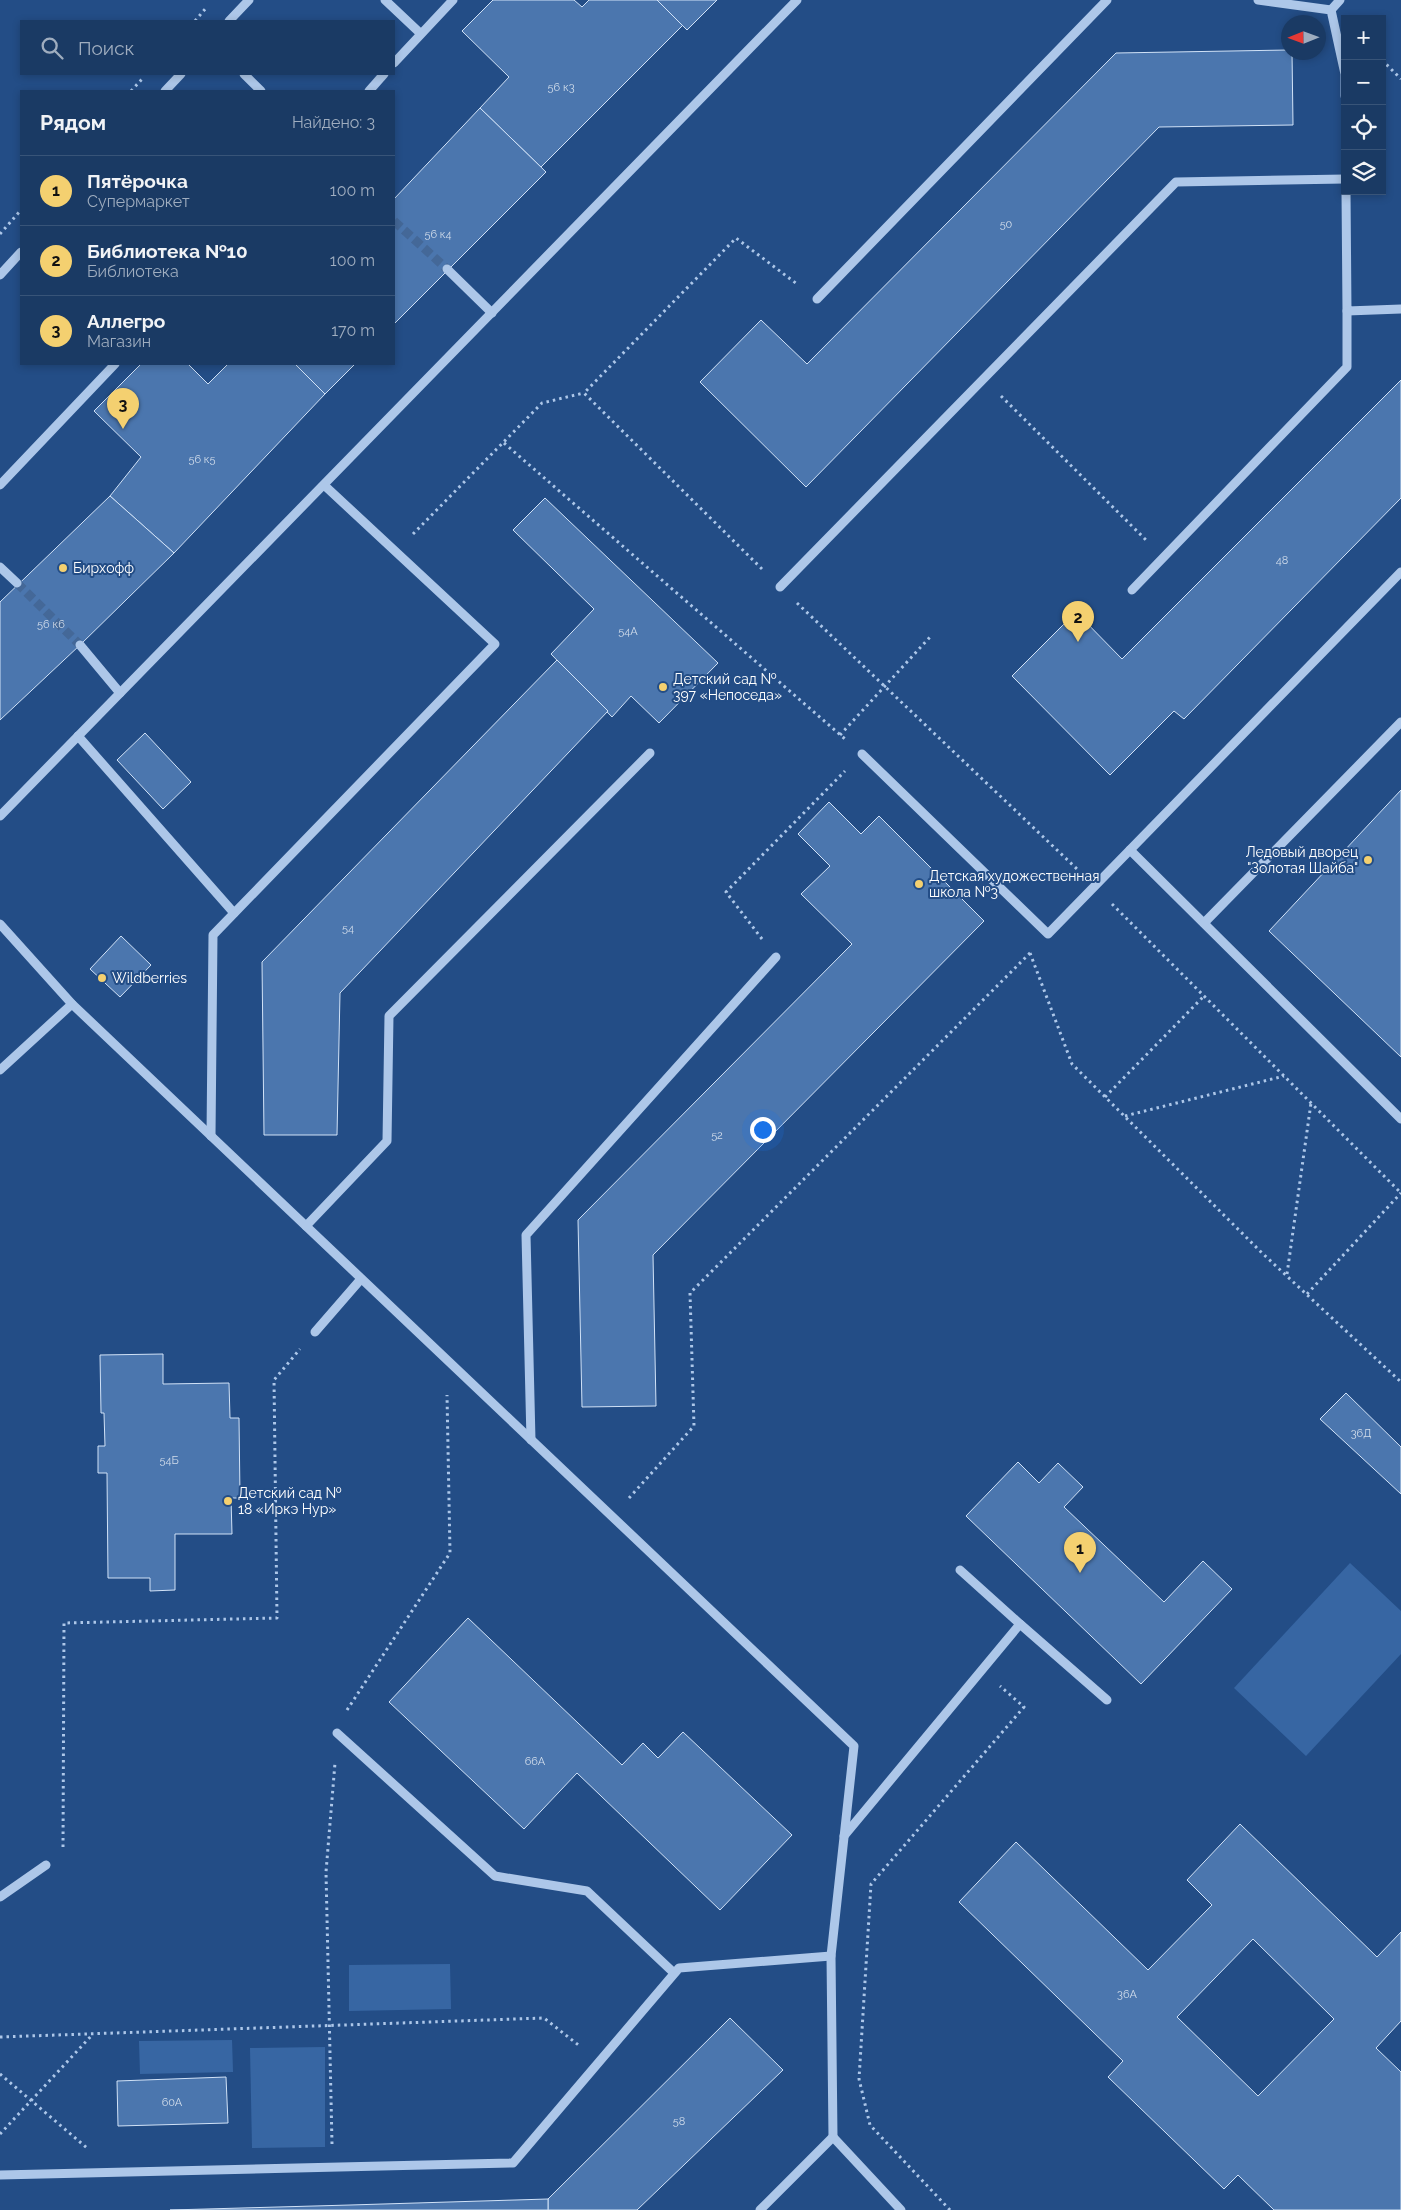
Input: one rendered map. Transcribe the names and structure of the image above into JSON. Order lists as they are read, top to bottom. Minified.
{"places":["Бирхофф","Детский сад № 397 «Непоседа»","Ледовый дворец \"Золотая Шайба\"","Детская художественная школа №3","Wildberries","Детский сад № 18 «Иркэ Нур»"],"house_numbers":["56 к3","50","56 к4","56 к5","48","56 к6","54А","54","52","36Д","54Б","66А","36А","60А","58"],"north":"left","page":{"map_buttons":["+","−"],"search":"Поиск","heading":["Рядом","Найдено: 3"],"list":[{"mark":"1","name":"Пятёрочка","note":"Супермаркет","value":"100 m"},{"mark":"2","name":"Библиотека №10","note":"Библиотека","value":"100 m"},{"mark":"3","name":"Аллегро","note":"Магазин","value":"170 m"}],"pins":["3","2","1"]}}
